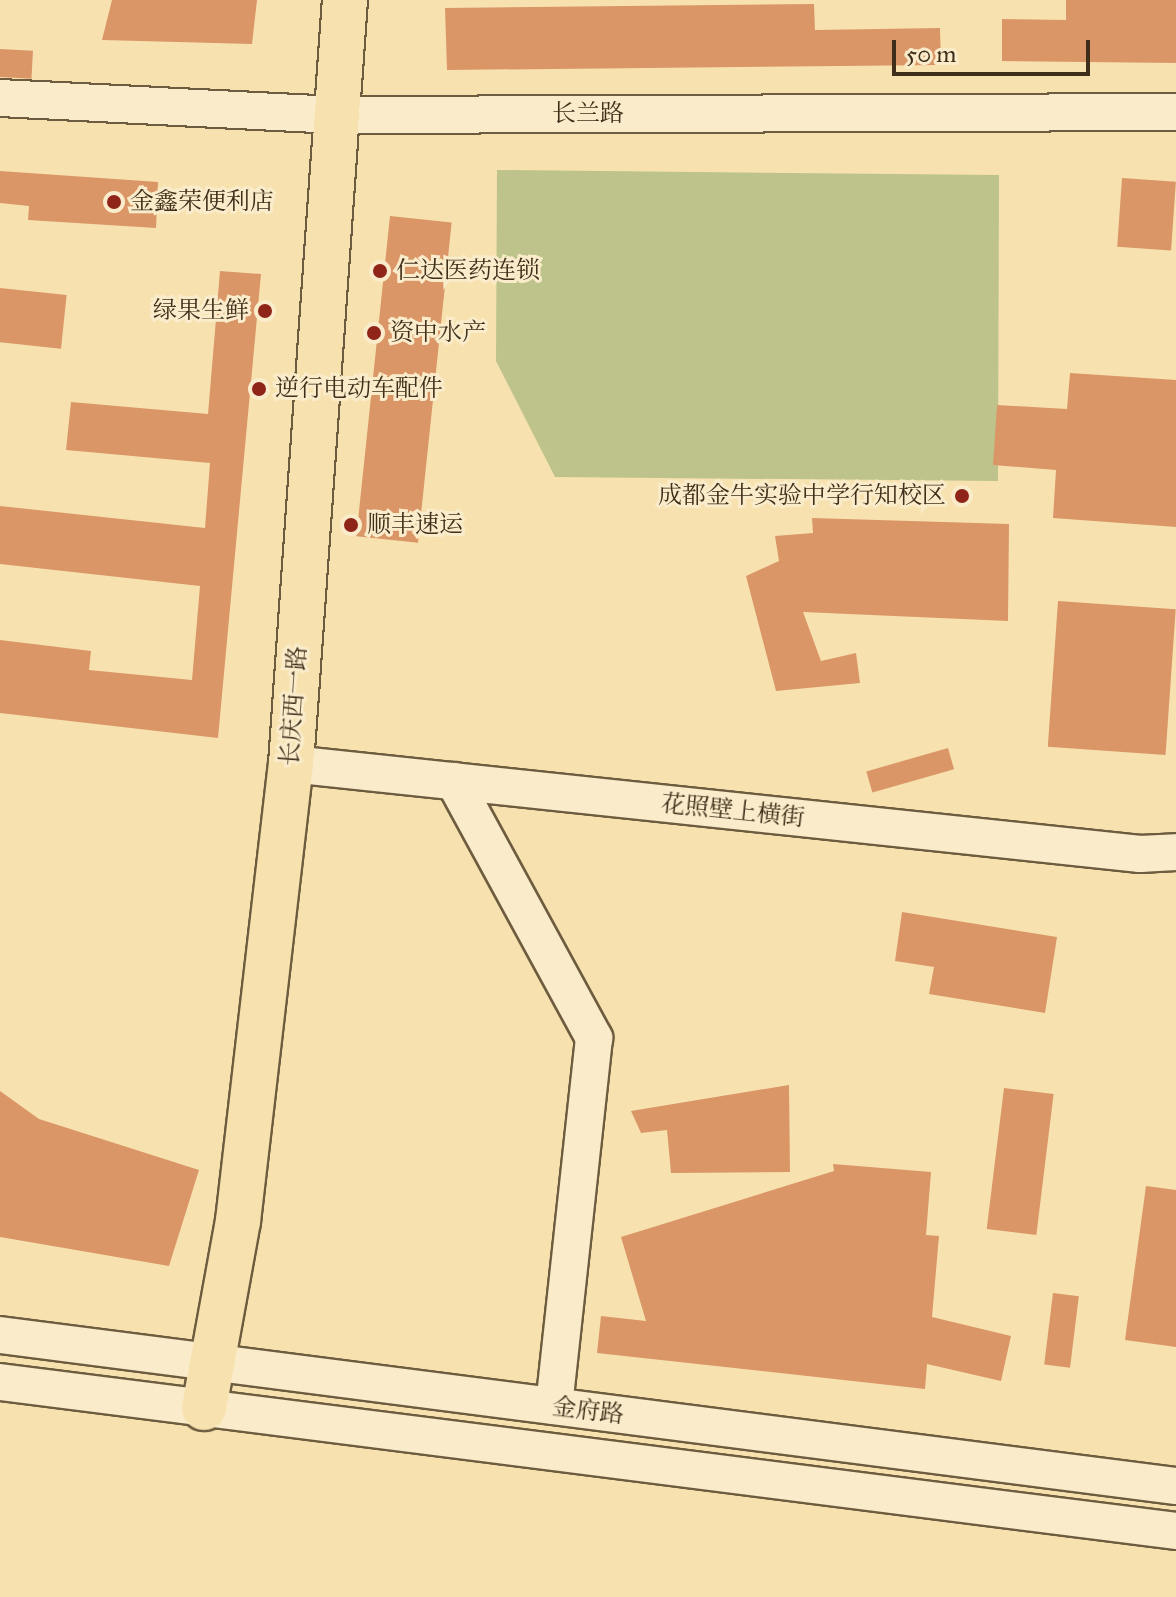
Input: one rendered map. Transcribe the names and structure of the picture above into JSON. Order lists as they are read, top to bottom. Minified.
{"streets":{"main road":["长庆西一路"],"street":["长兰路","花照壁上横街","金府路"]},"crossings":[["长兰路","长庆西一路"],["长庆西一路","花照壁上横街"],["长庆西一路","金府路"]],"places":["金鑫荣便利店","仁达医药连锁","绿果生鲜","资中水产","逆行电动车配件","成都金牛实验中学行知校区","顺丰速运"],"scale_bar":"50 m"}
